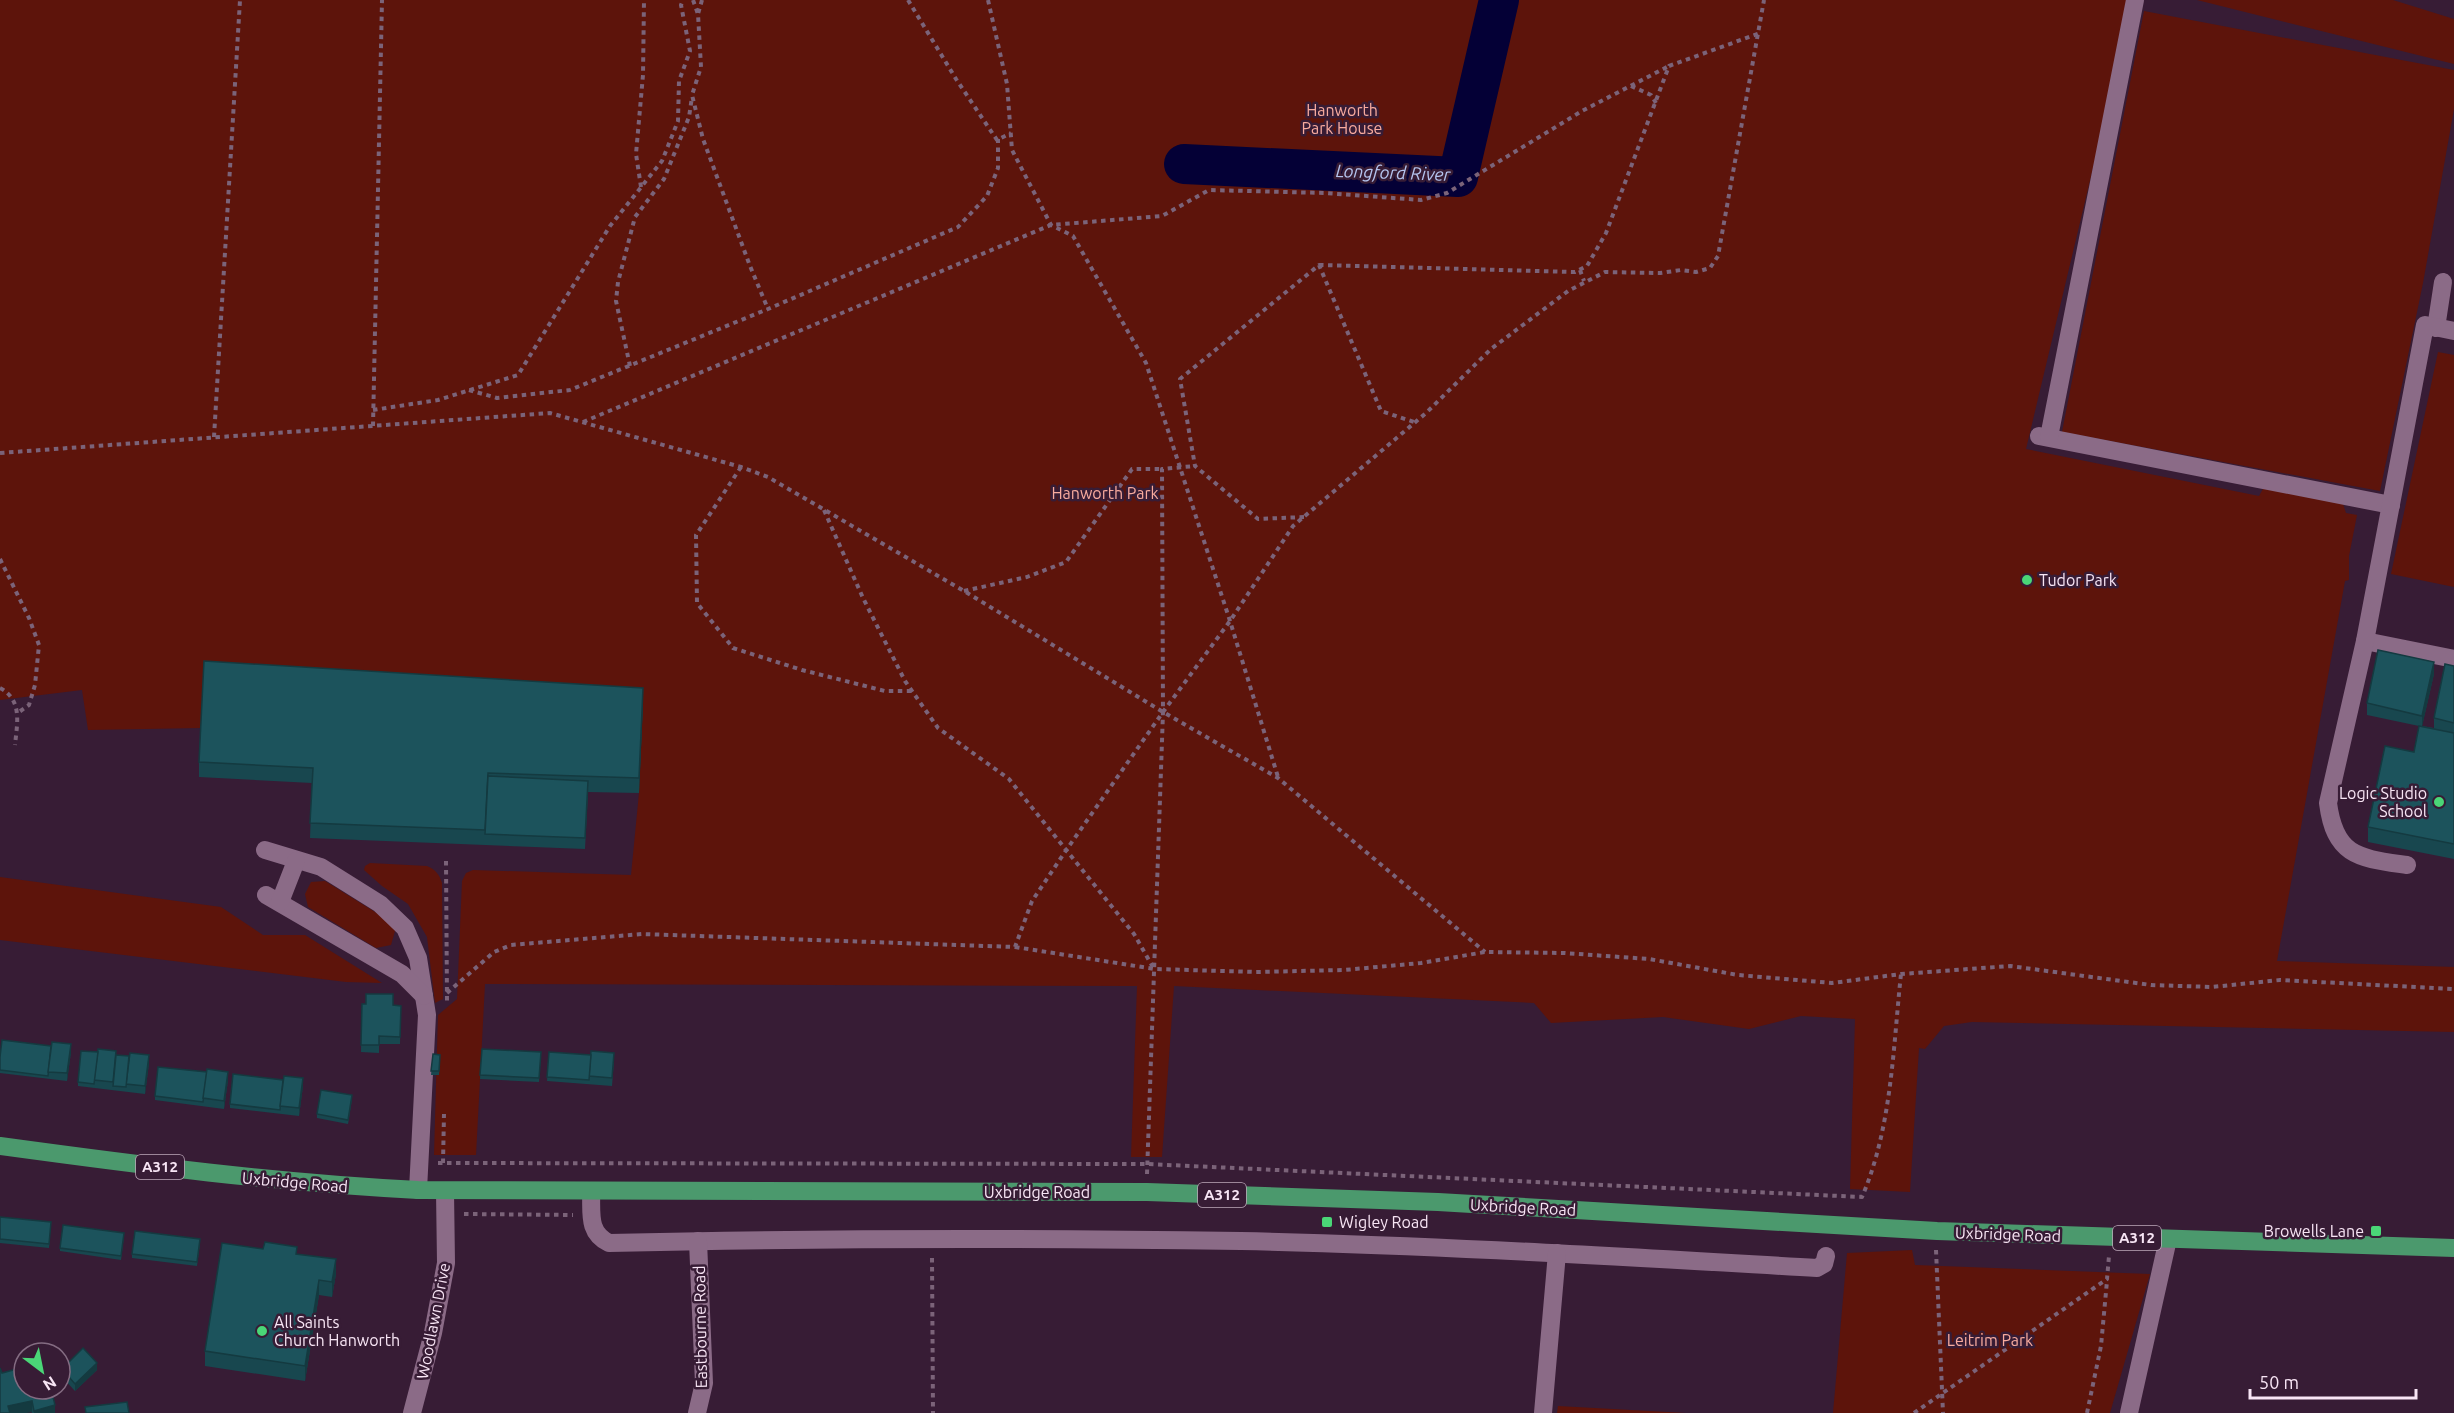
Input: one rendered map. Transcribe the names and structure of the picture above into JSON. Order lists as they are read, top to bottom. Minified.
{"streets":{"main road":["A312","Uxbridge Road"],"street":["Woodlawn Drive","Eastbourne Road"]},"crossings":[["Uxbridge Road","Woodlawn Drive"]],"water":["Longford River"],"parks":["Hanworth Park House","Hanworth Park","Leitrim Park"],"places":{"other":["Tudor Park","Logic Studio School","All Saints Church Hanworth"],"transit":["Wigley Road","Browells Lane"]},"scale_bar":"50 m","north":"bottom right"}
